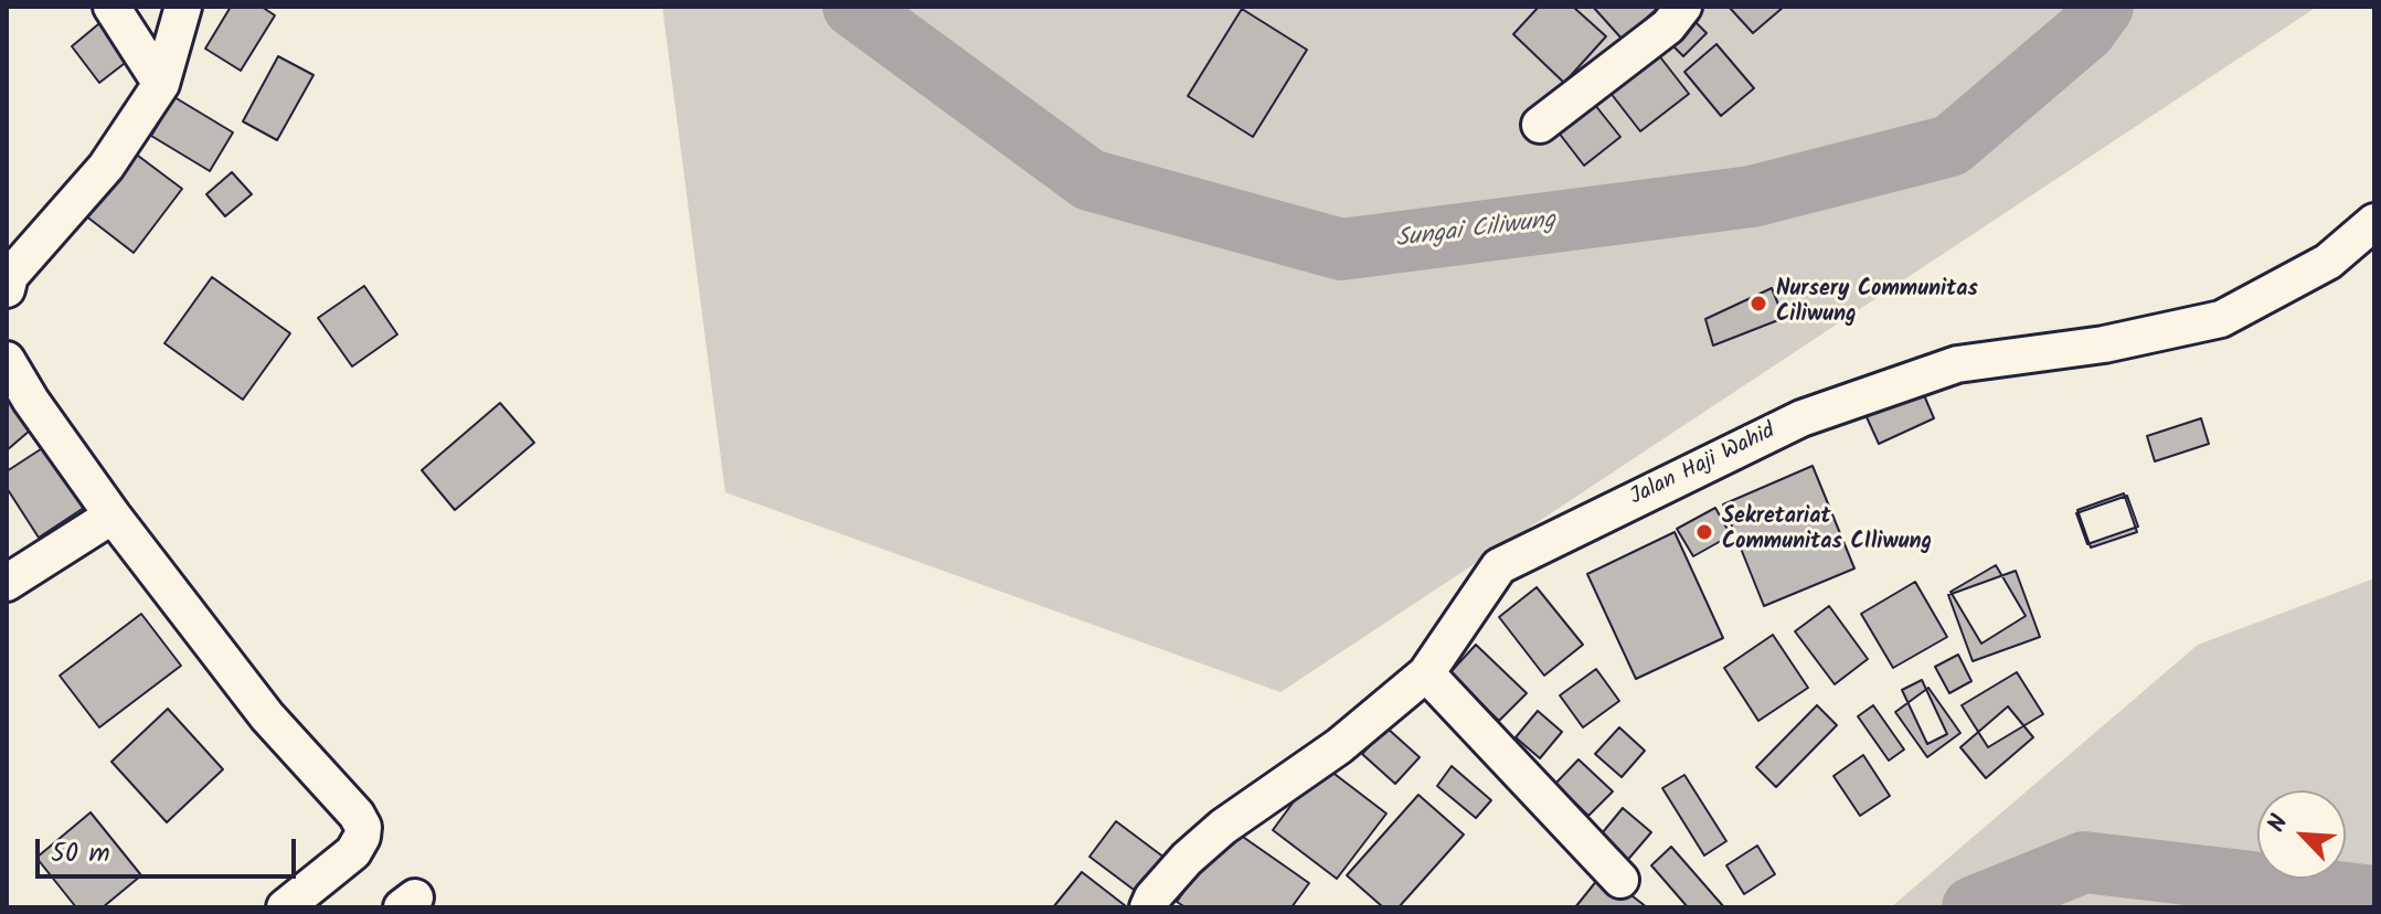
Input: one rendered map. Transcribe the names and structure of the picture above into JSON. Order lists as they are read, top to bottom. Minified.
{"streets":{"street":["Jalan Haji Wahid"]},"water":["Sungai Ciliwung"],"places":["Nursery Communitas Ciliwung","Sekretariat Communitas CIliwung"],"scale_bar":"50 m","north":"top left"}
